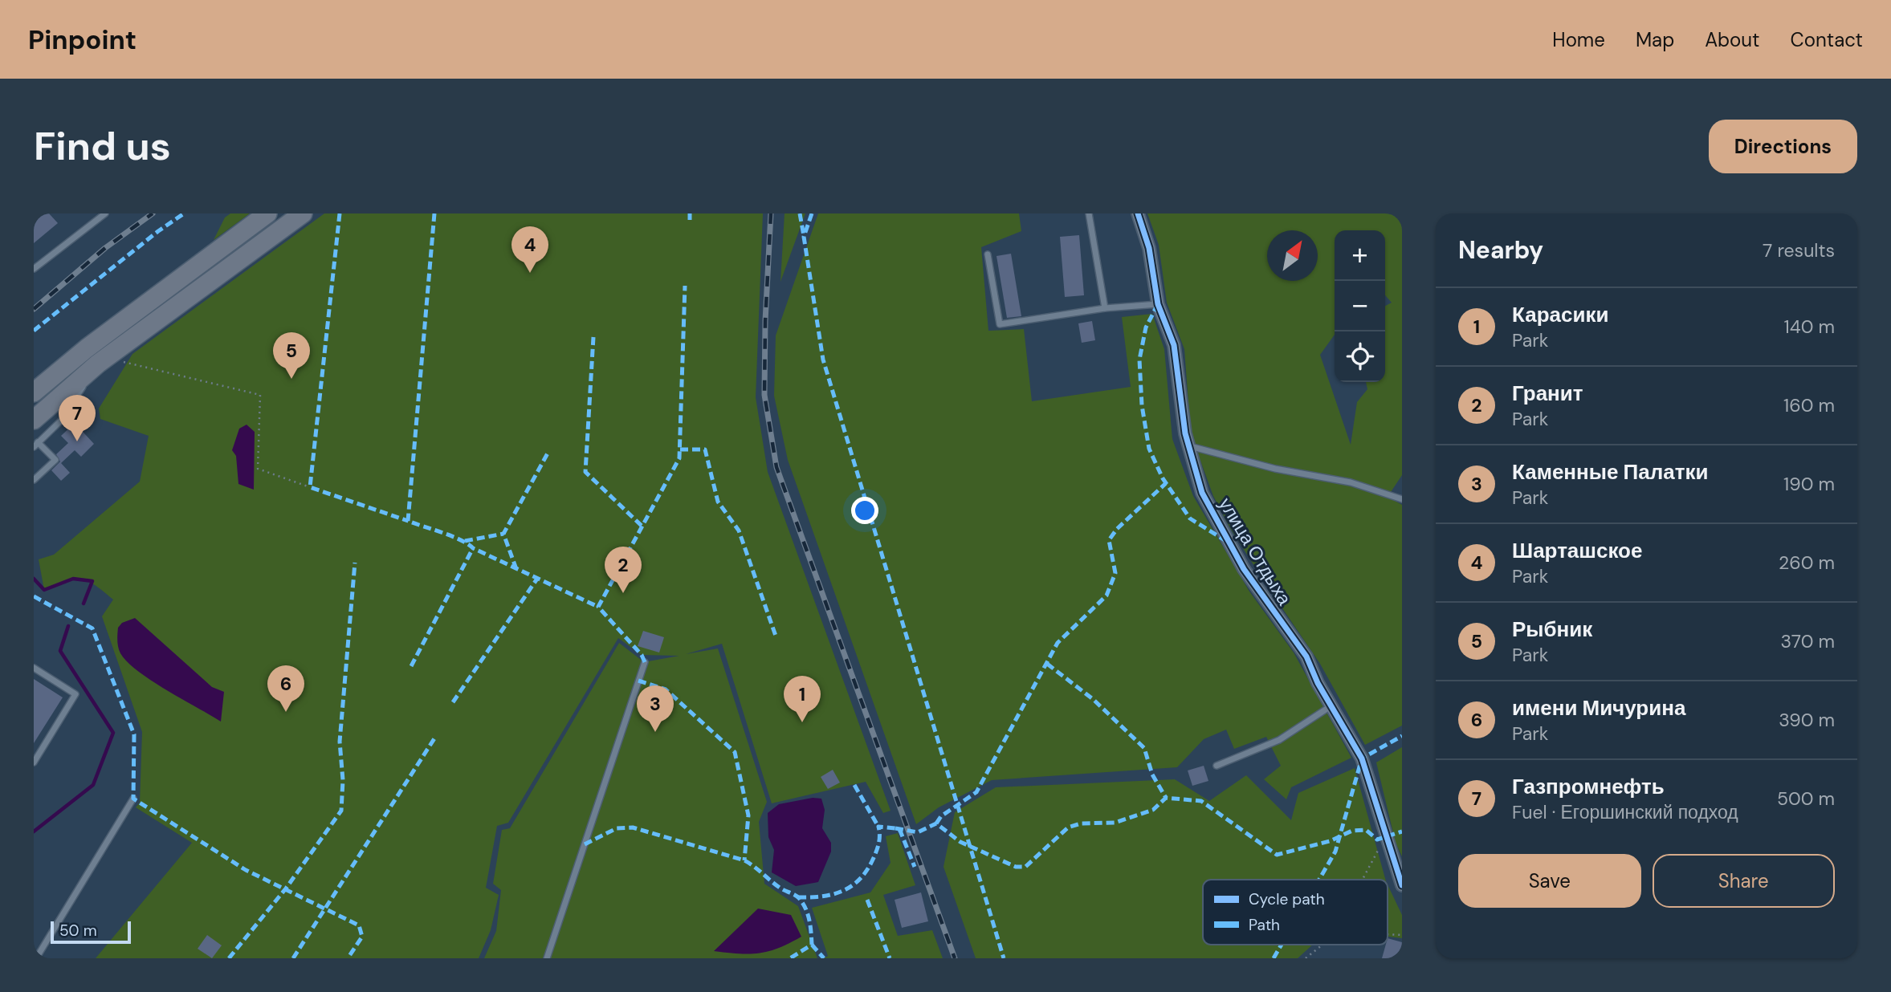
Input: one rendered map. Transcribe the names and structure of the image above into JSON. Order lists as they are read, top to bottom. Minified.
{"streets":{"street":["улица Отдыха"]},"legend":["Cycle path","Path"],"scale_bar":"50 m","north":"top right","page":{"header":"Pinpoint","nav":["Home","Map","About","Contact"],"buttons":["Directions",["Save","Share"]],"title":"Find us","heading":["Nearby","7 results"],"pins":["4","5","7","2","6","1","3"],"map_buttons":["+","−"],"list":[{"mark":"1","name":"Карасики","note":"Park","value":"140 m"},{"mark":"2","name":"Гранит","note":"Park","value":"160 m"},{"mark":"3","name":"Каменные Палатки","note":"Park","value":"190 m"},{"mark":"4","name":"Шарташское","note":"Park","value":"260 m"},{"mark":"5","name":"Рыбник","note":"Park","value":"370 m"},{"mark":"6","name":"имени Мичурина","note":"Park","value":"390 m"},{"mark":"7","name":"Газпромнефть","note":"Fuel · Егоршинский подход","value":"500 m"}],"scale":"50 m"}}
